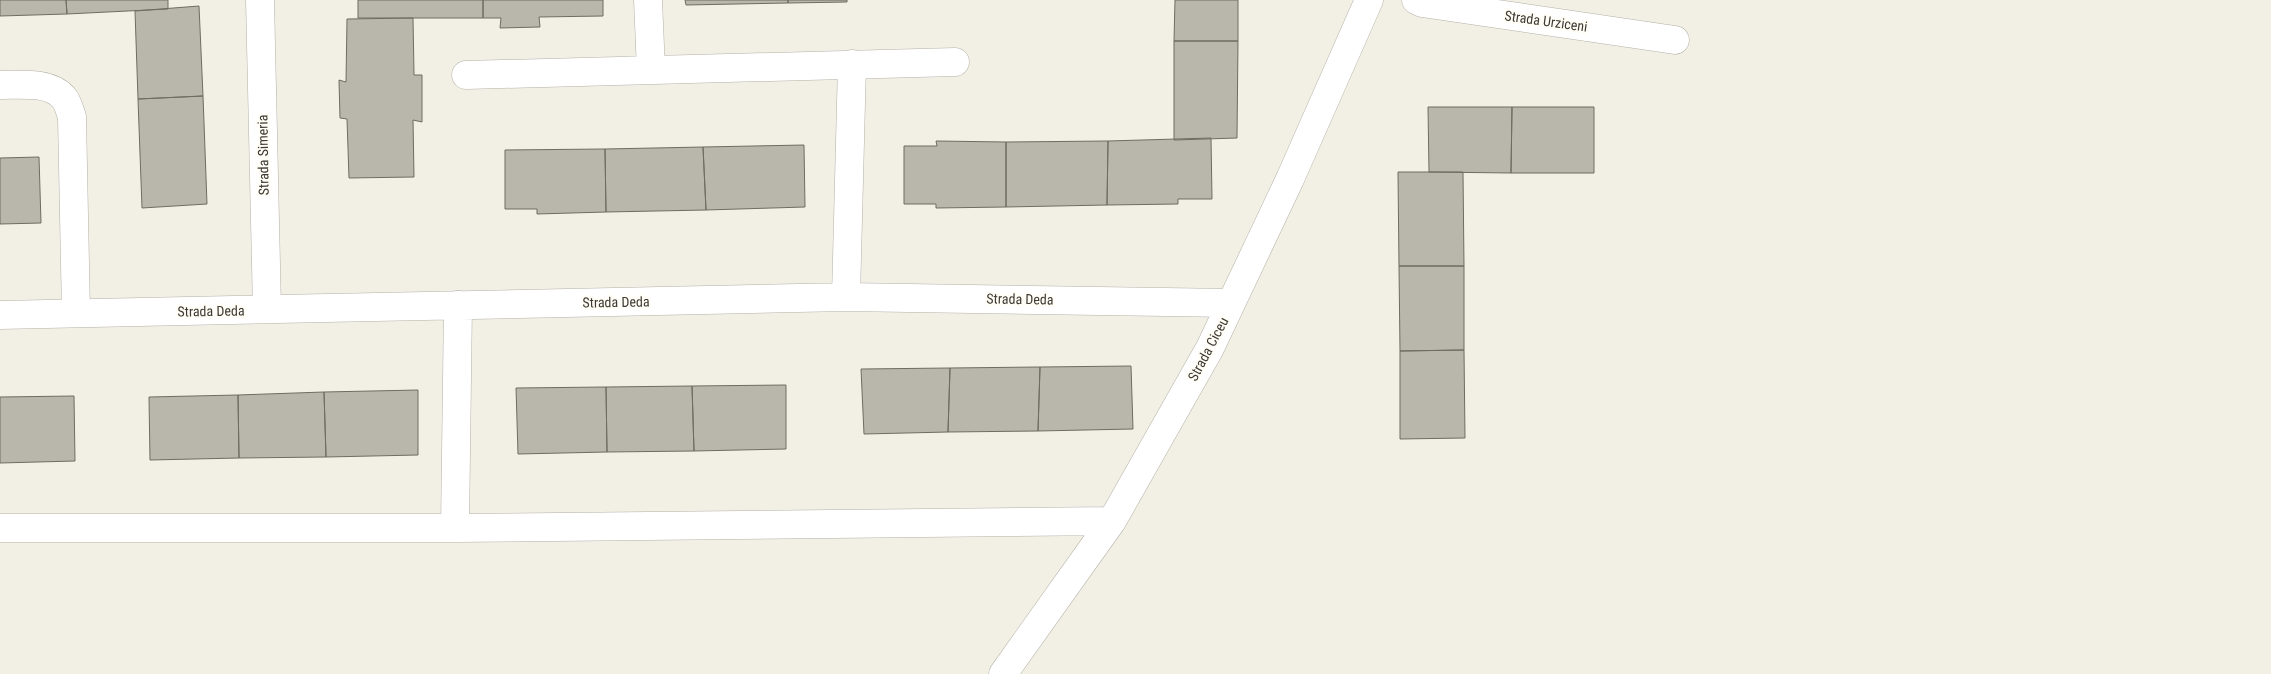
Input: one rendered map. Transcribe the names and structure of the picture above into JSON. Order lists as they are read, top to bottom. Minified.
{"streets":{"street":["Strada Urziceni","Strada Simeria","Strada Deda","Strada Ciceu"]},"crossings":[["Strada Simeria","Strada Deda"],["Strada Deda","Strada Ciceu"]]}
